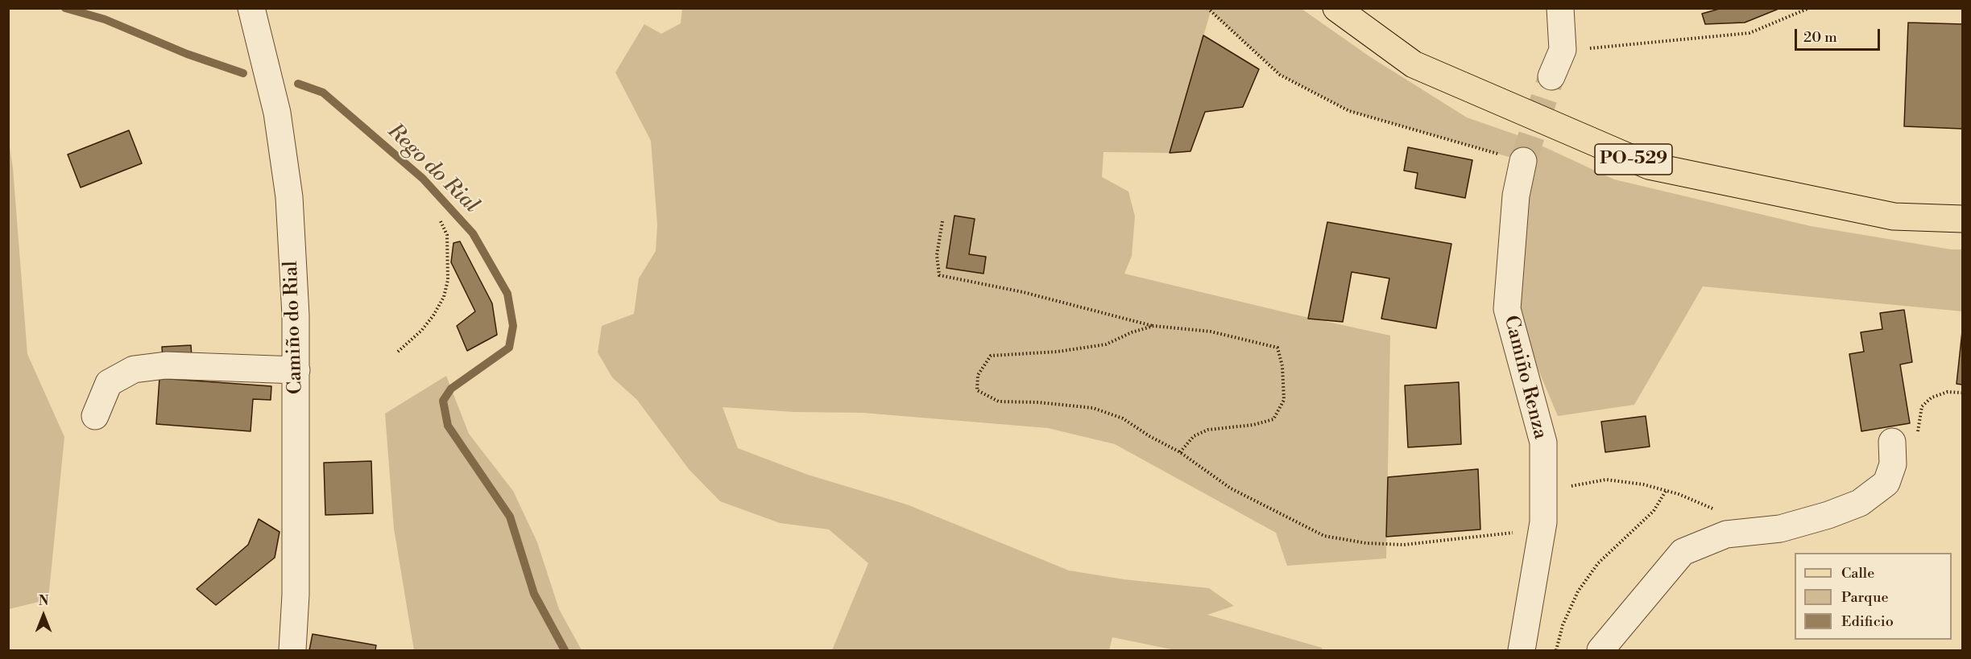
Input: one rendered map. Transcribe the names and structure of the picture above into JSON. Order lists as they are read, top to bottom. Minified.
{"streets":{"main road":["PO-529"],"street":["Camiño do Rial","Camiño Renza"]},"water":["Rego do Rial"],"legend":["Calle","Parque","Edificio"],"scale_bar":"20 m","north":"top"}
